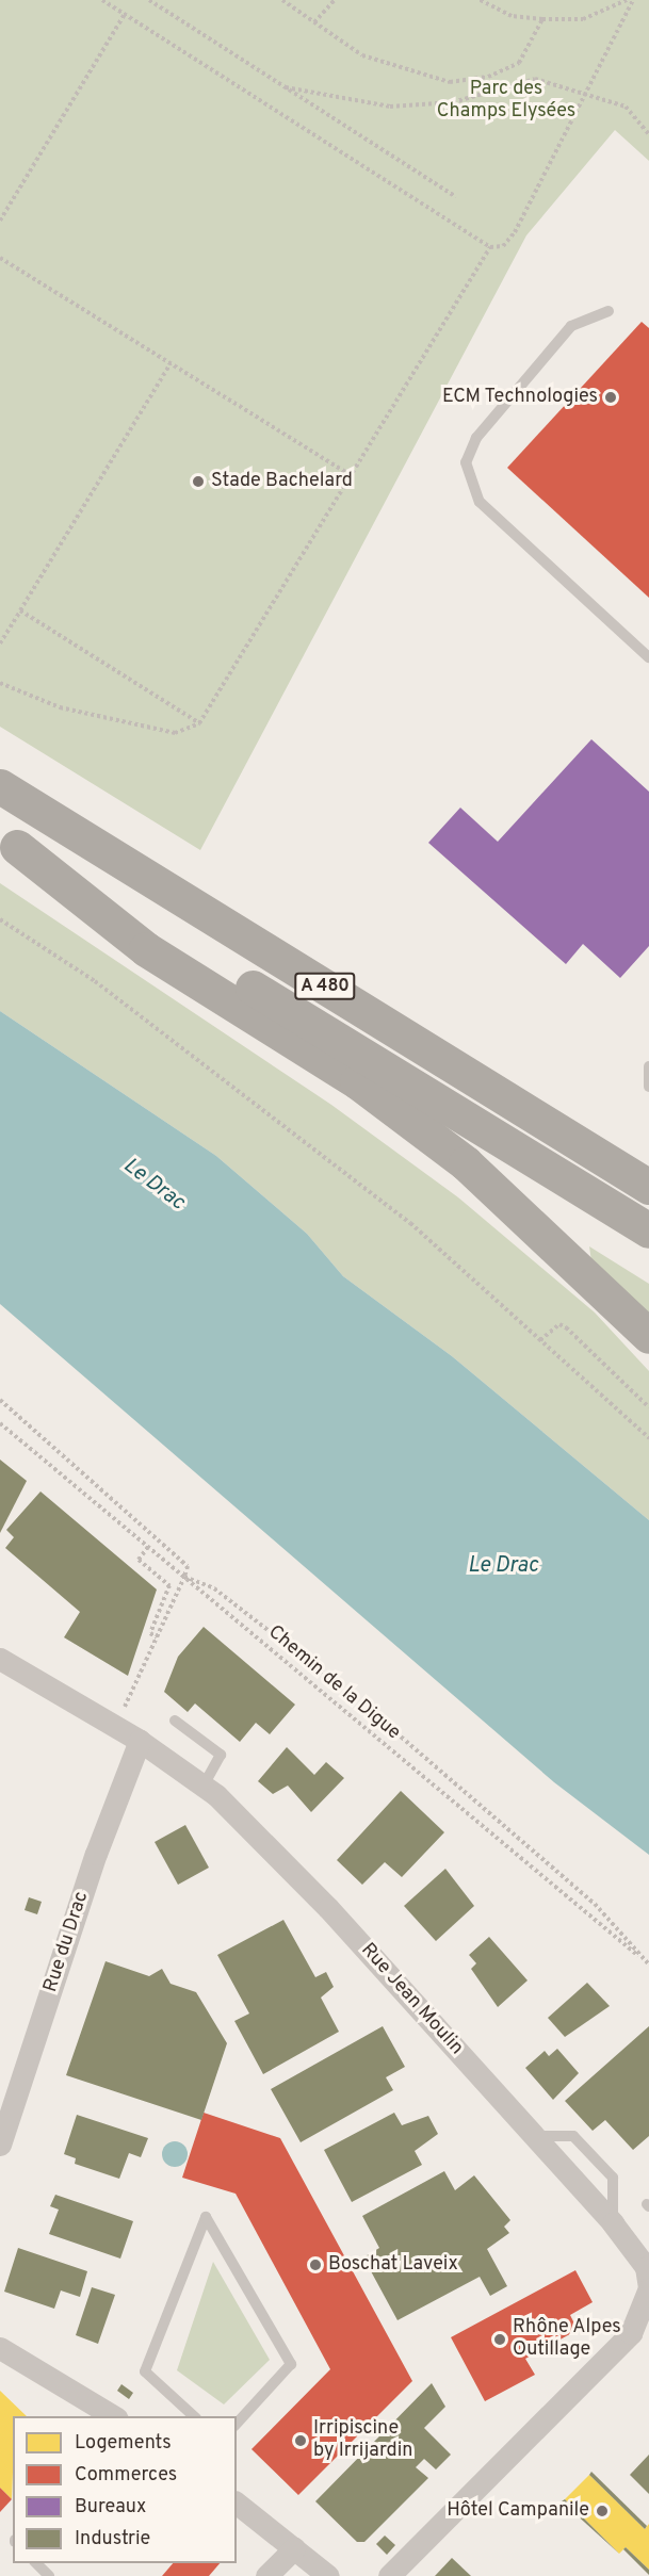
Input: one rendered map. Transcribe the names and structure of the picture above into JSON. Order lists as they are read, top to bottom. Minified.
{"streets":{"highway":["A 480"],"street":["Rue du Drac","Rue Jean Moulin"],"path":["Chemin de la Digue"]},"crossings":[["Rue du Drac","Rue Jean Moulin"]],"water":["Le Drac"],"parks":["Parc des Champs Elysées"],"places":["ECM Technologies","Stade Bachelard","Boschat Laveix","Rhône Alpes Outillage","Irripiscine by Irrijardin","Hôtel Campanile"],"legend":["Logements","Commerces","Bureaux","Industrie"]}
